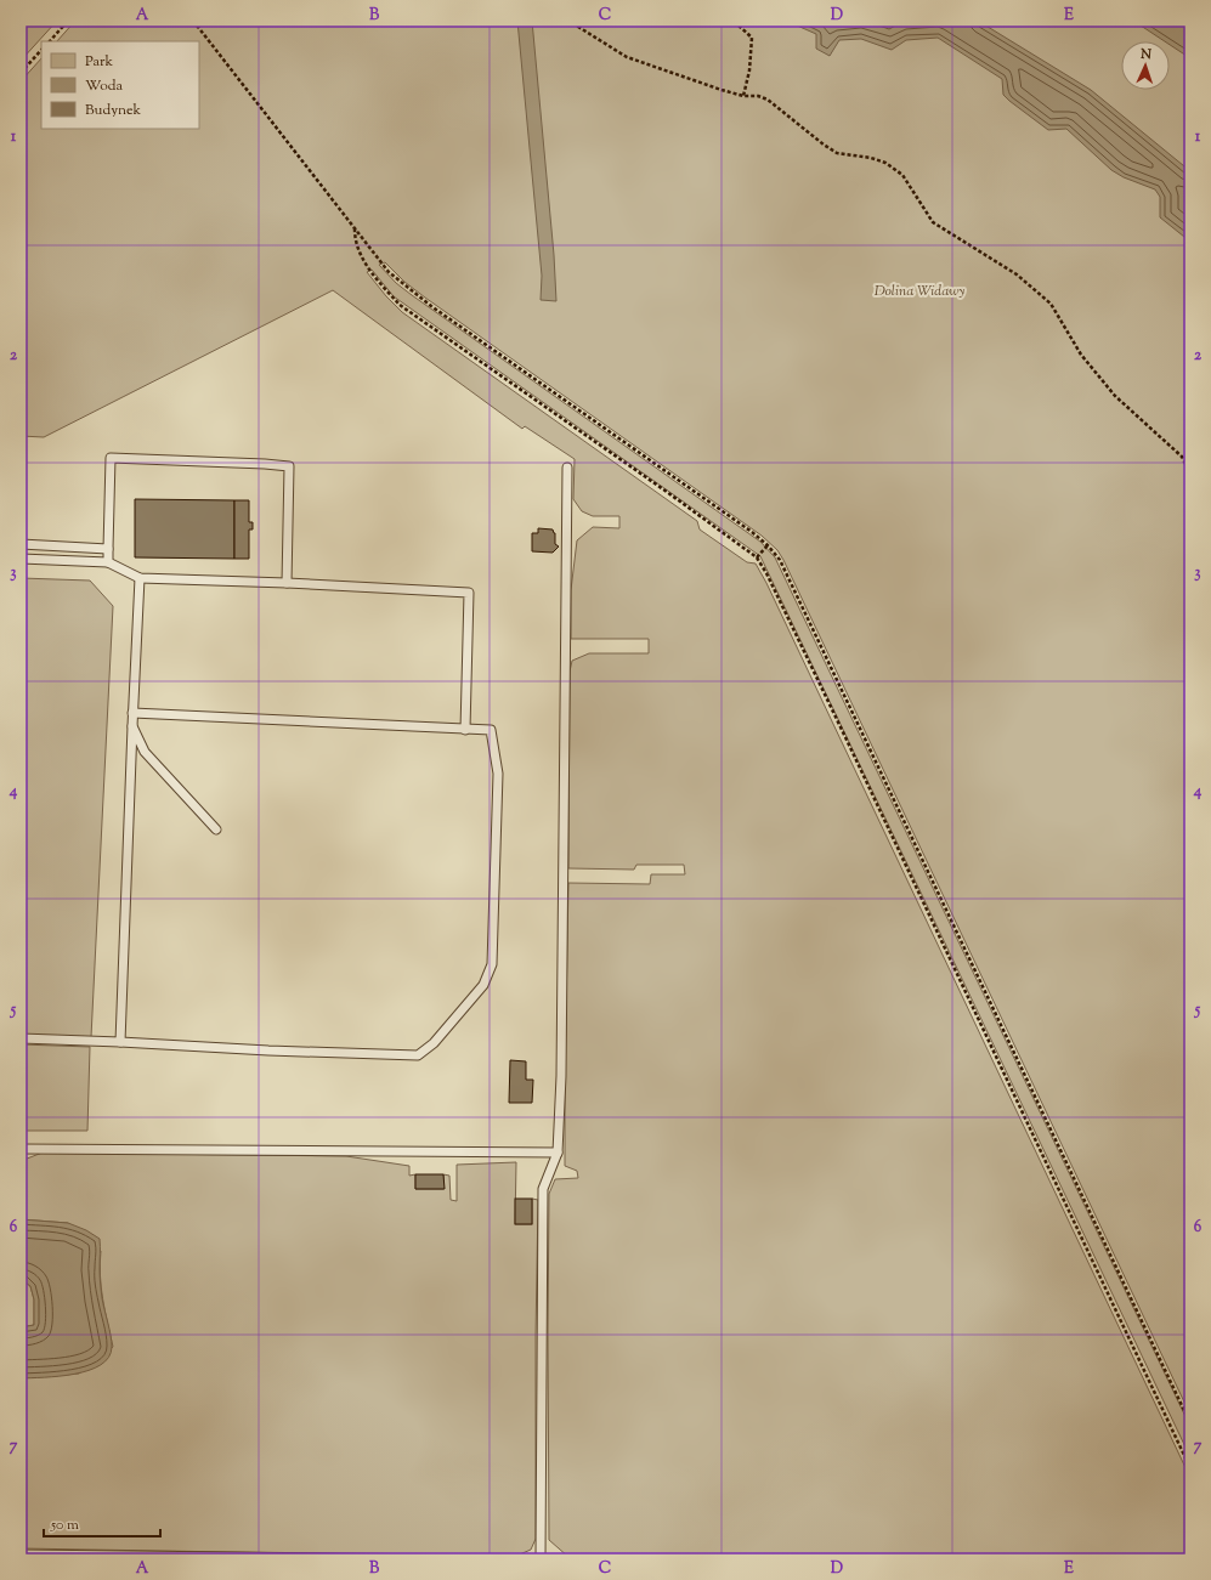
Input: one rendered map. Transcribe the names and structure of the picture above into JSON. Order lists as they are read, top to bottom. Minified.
{"parks":["Dolina Widawy"],"legend":["Park","Woda","Budynek"],"scale_bar":"50 m","north":"top","grid":{"columns":["A","B","C","D","E"],"rows":["1","2","3","4","5","6","7"]}}
